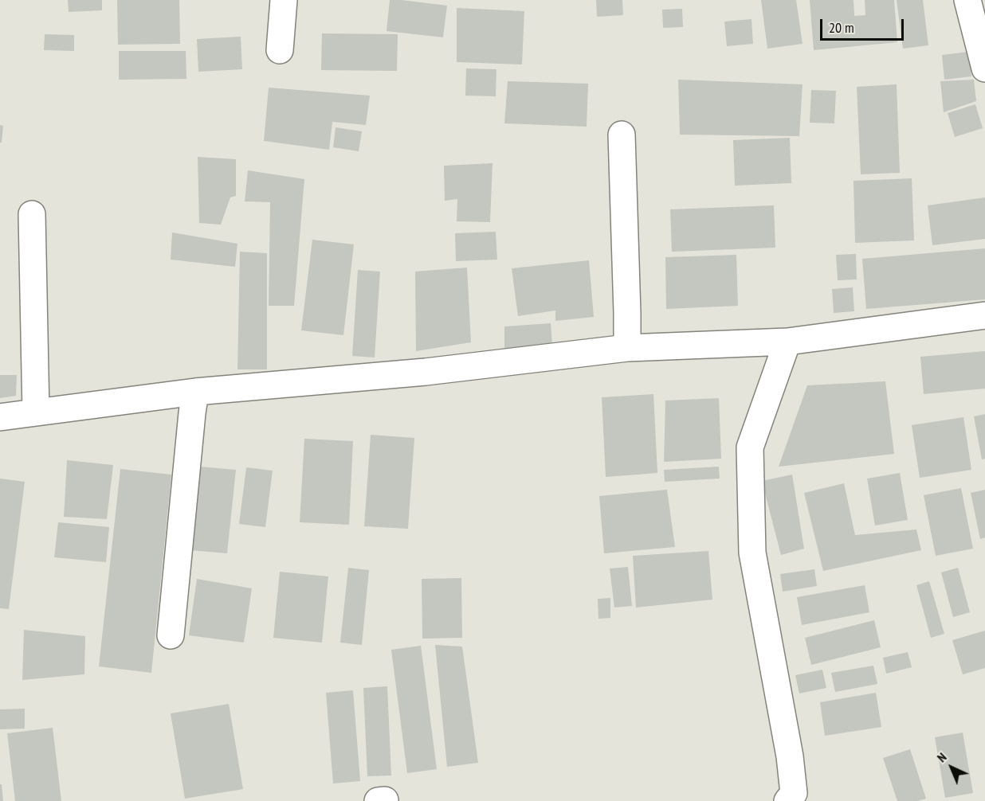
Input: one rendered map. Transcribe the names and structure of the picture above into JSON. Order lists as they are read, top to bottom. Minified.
{"scale_bar":"20 m","north":"top left"}
